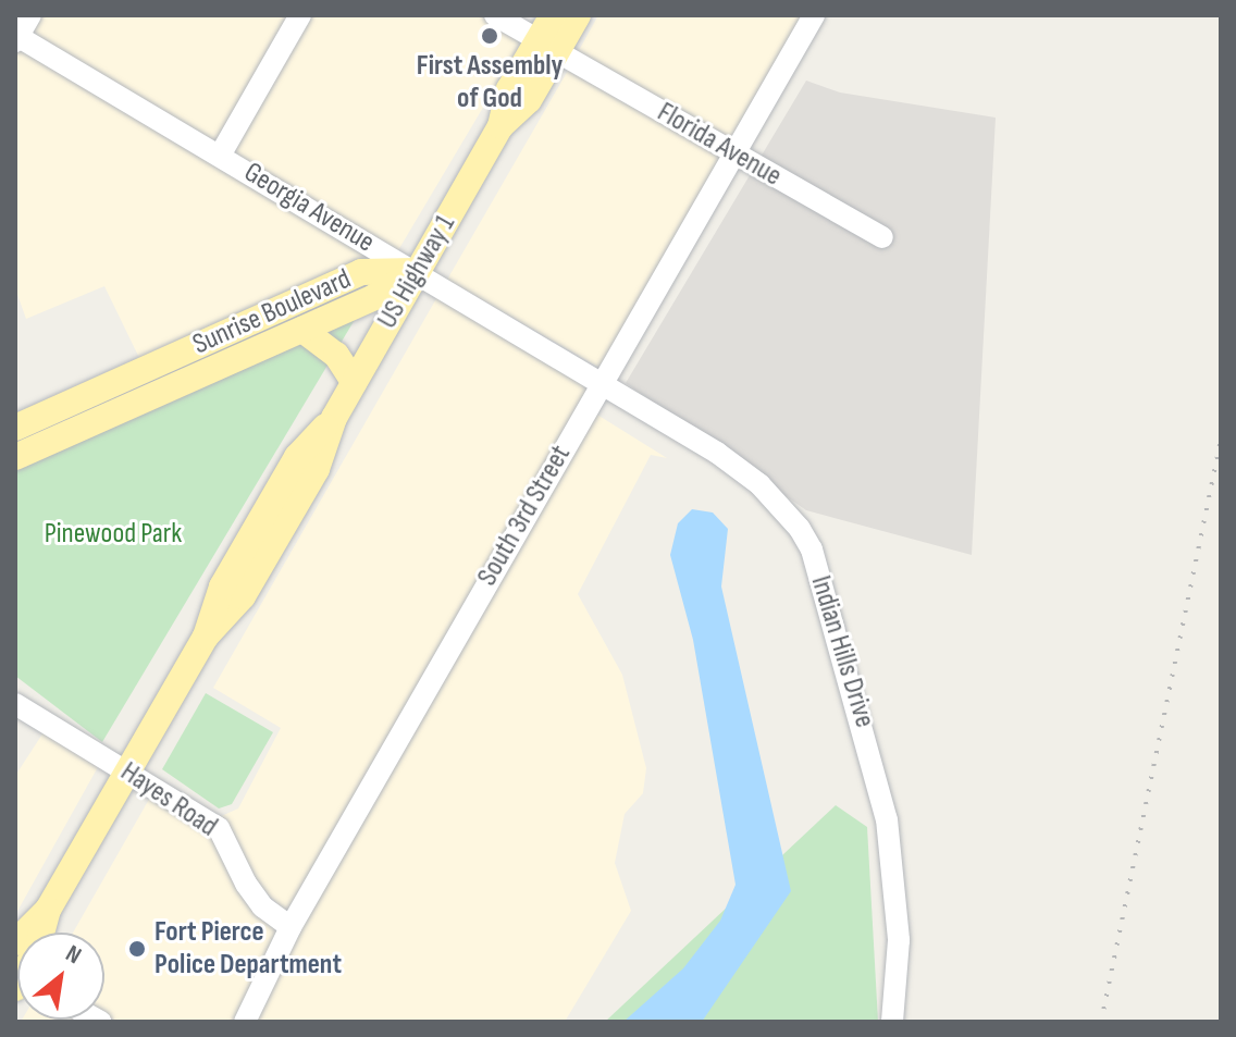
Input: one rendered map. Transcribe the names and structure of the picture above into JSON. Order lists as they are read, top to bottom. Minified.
{"streets":{"main road":["US Highway 1","Sunrise Boulevard"],"street":["Florida Avenue","Georgia Avenue","South 3rd Street","Indian Hills Drive","Hayes Road"]},"crossings":[["Florida Avenue","US Highway 1"],["Florida Avenue","South 3rd Street"],["Georgia Avenue","US Highway 1"],["Georgia Avenue","Sunrise Boulevard"],["Georgia Avenue","South 3rd Street"],["Georgia Avenue","Indian Hills Drive"],["US Highway 1","Sunrise Boulevard"],["US Highway 1","Hayes Road"],["South 3rd Street","Indian Hills Drive"],["South 3rd Street","Hayes Road"]],"parks":["Pinewood Park"],"places":["First Assembly of God","Fort Pierce Police Department"],"north":"top right"}
